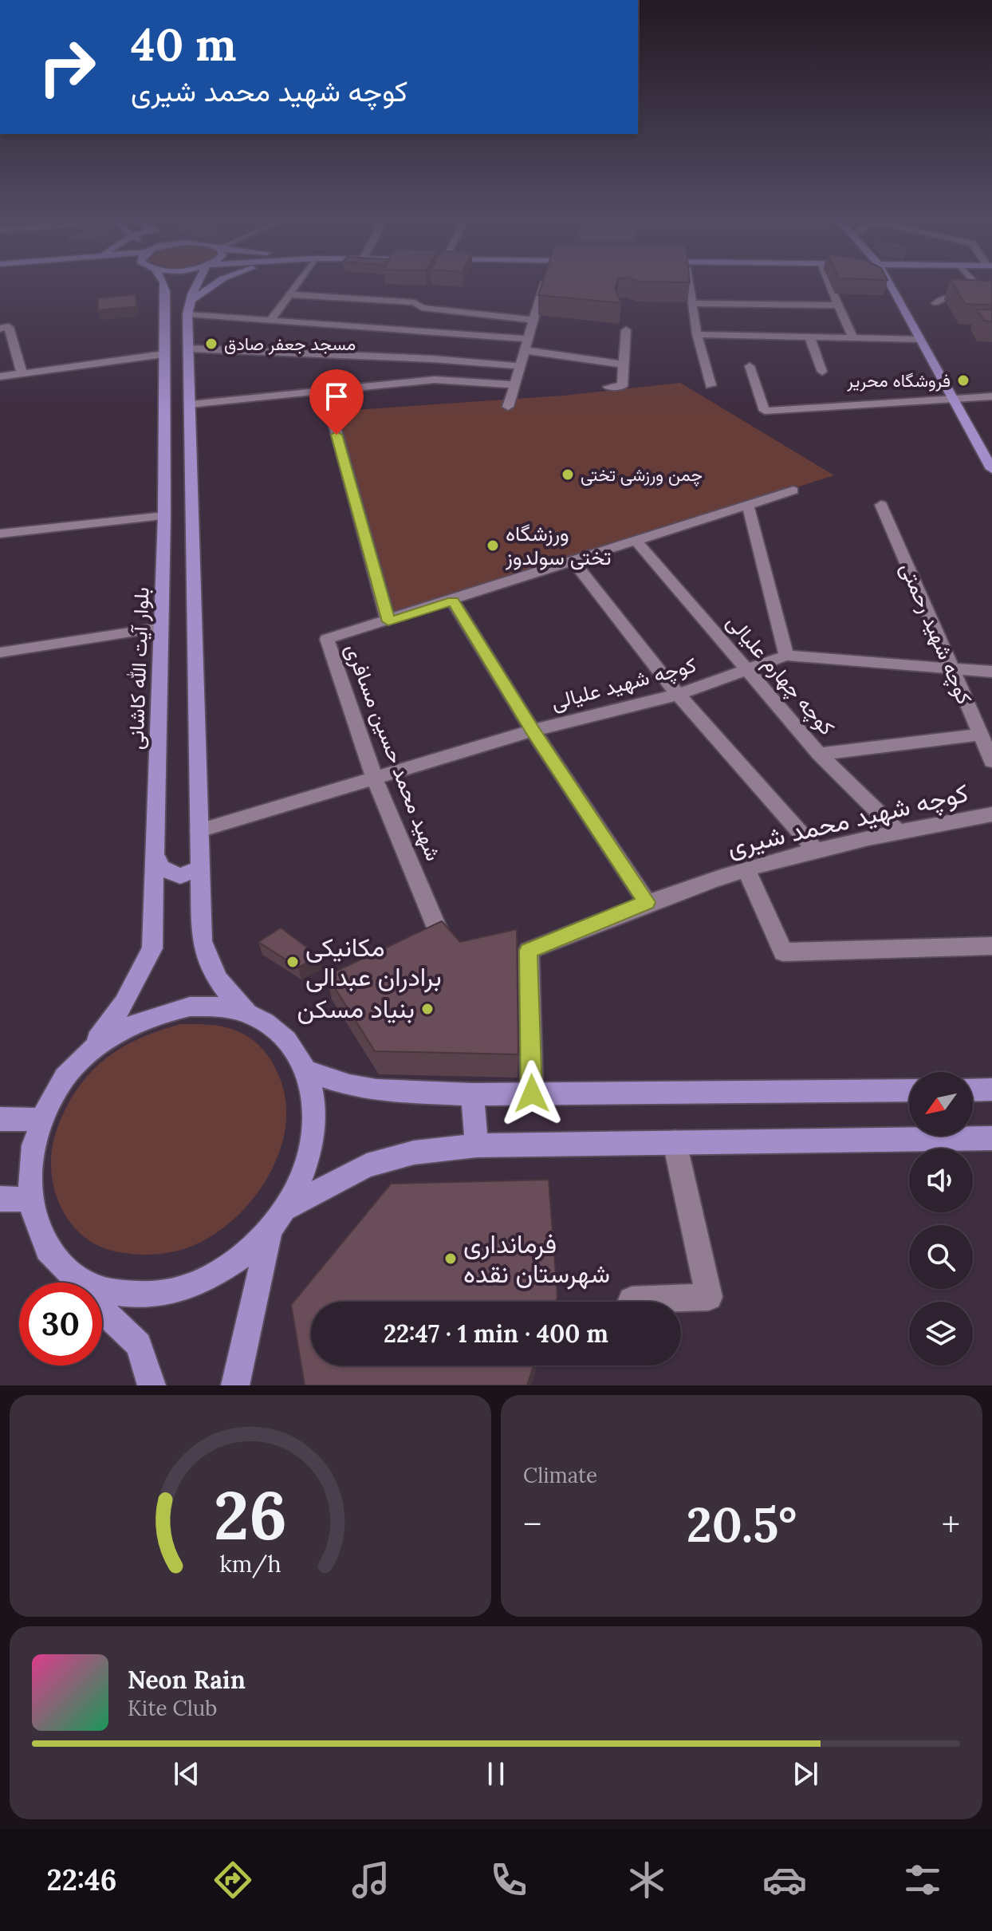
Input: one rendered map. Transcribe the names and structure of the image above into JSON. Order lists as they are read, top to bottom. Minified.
{"streets":{"main road":["بلوار آیت الله کاشانی"],"street":["کوچه شهید رحمتی","کوچه چهارم علیالی","کوچه شهید علیالی","شهید محمد حسین مسافری","کوچه شهید محمد شیری"]},"crossings":[["کوچه شهید رحمتی","کوچه شهید علیالی"],["کوچه چهارم علیالی","کوچه شهید علیالی"],["کوچه چهارم علیالی","کوچه شهید محمد شیری"],["کوچه شهید علیالی","شهید محمد حسین مسافری"]],"places":["مسجد جعفر صادق","فروشگاه محریر","چمن ورزشی تختی","ورزشگاه تختی سولدوز","مکانیکی برادران عبدالی","بنیاد مسکن","فرمانداری شهرستان نقده"],"north":"bottom left","page":{"turn":["40 m","کوچه شهید محمد شیری"],"limit":"30","trip":"22:47 · 1 min · 400 m","tile":"Climate","heat":["−","20.5°","+"],"song":["Neon Rain","Kite Club"],"tabs":"22:46","gauge":["26","km/h"]}}
